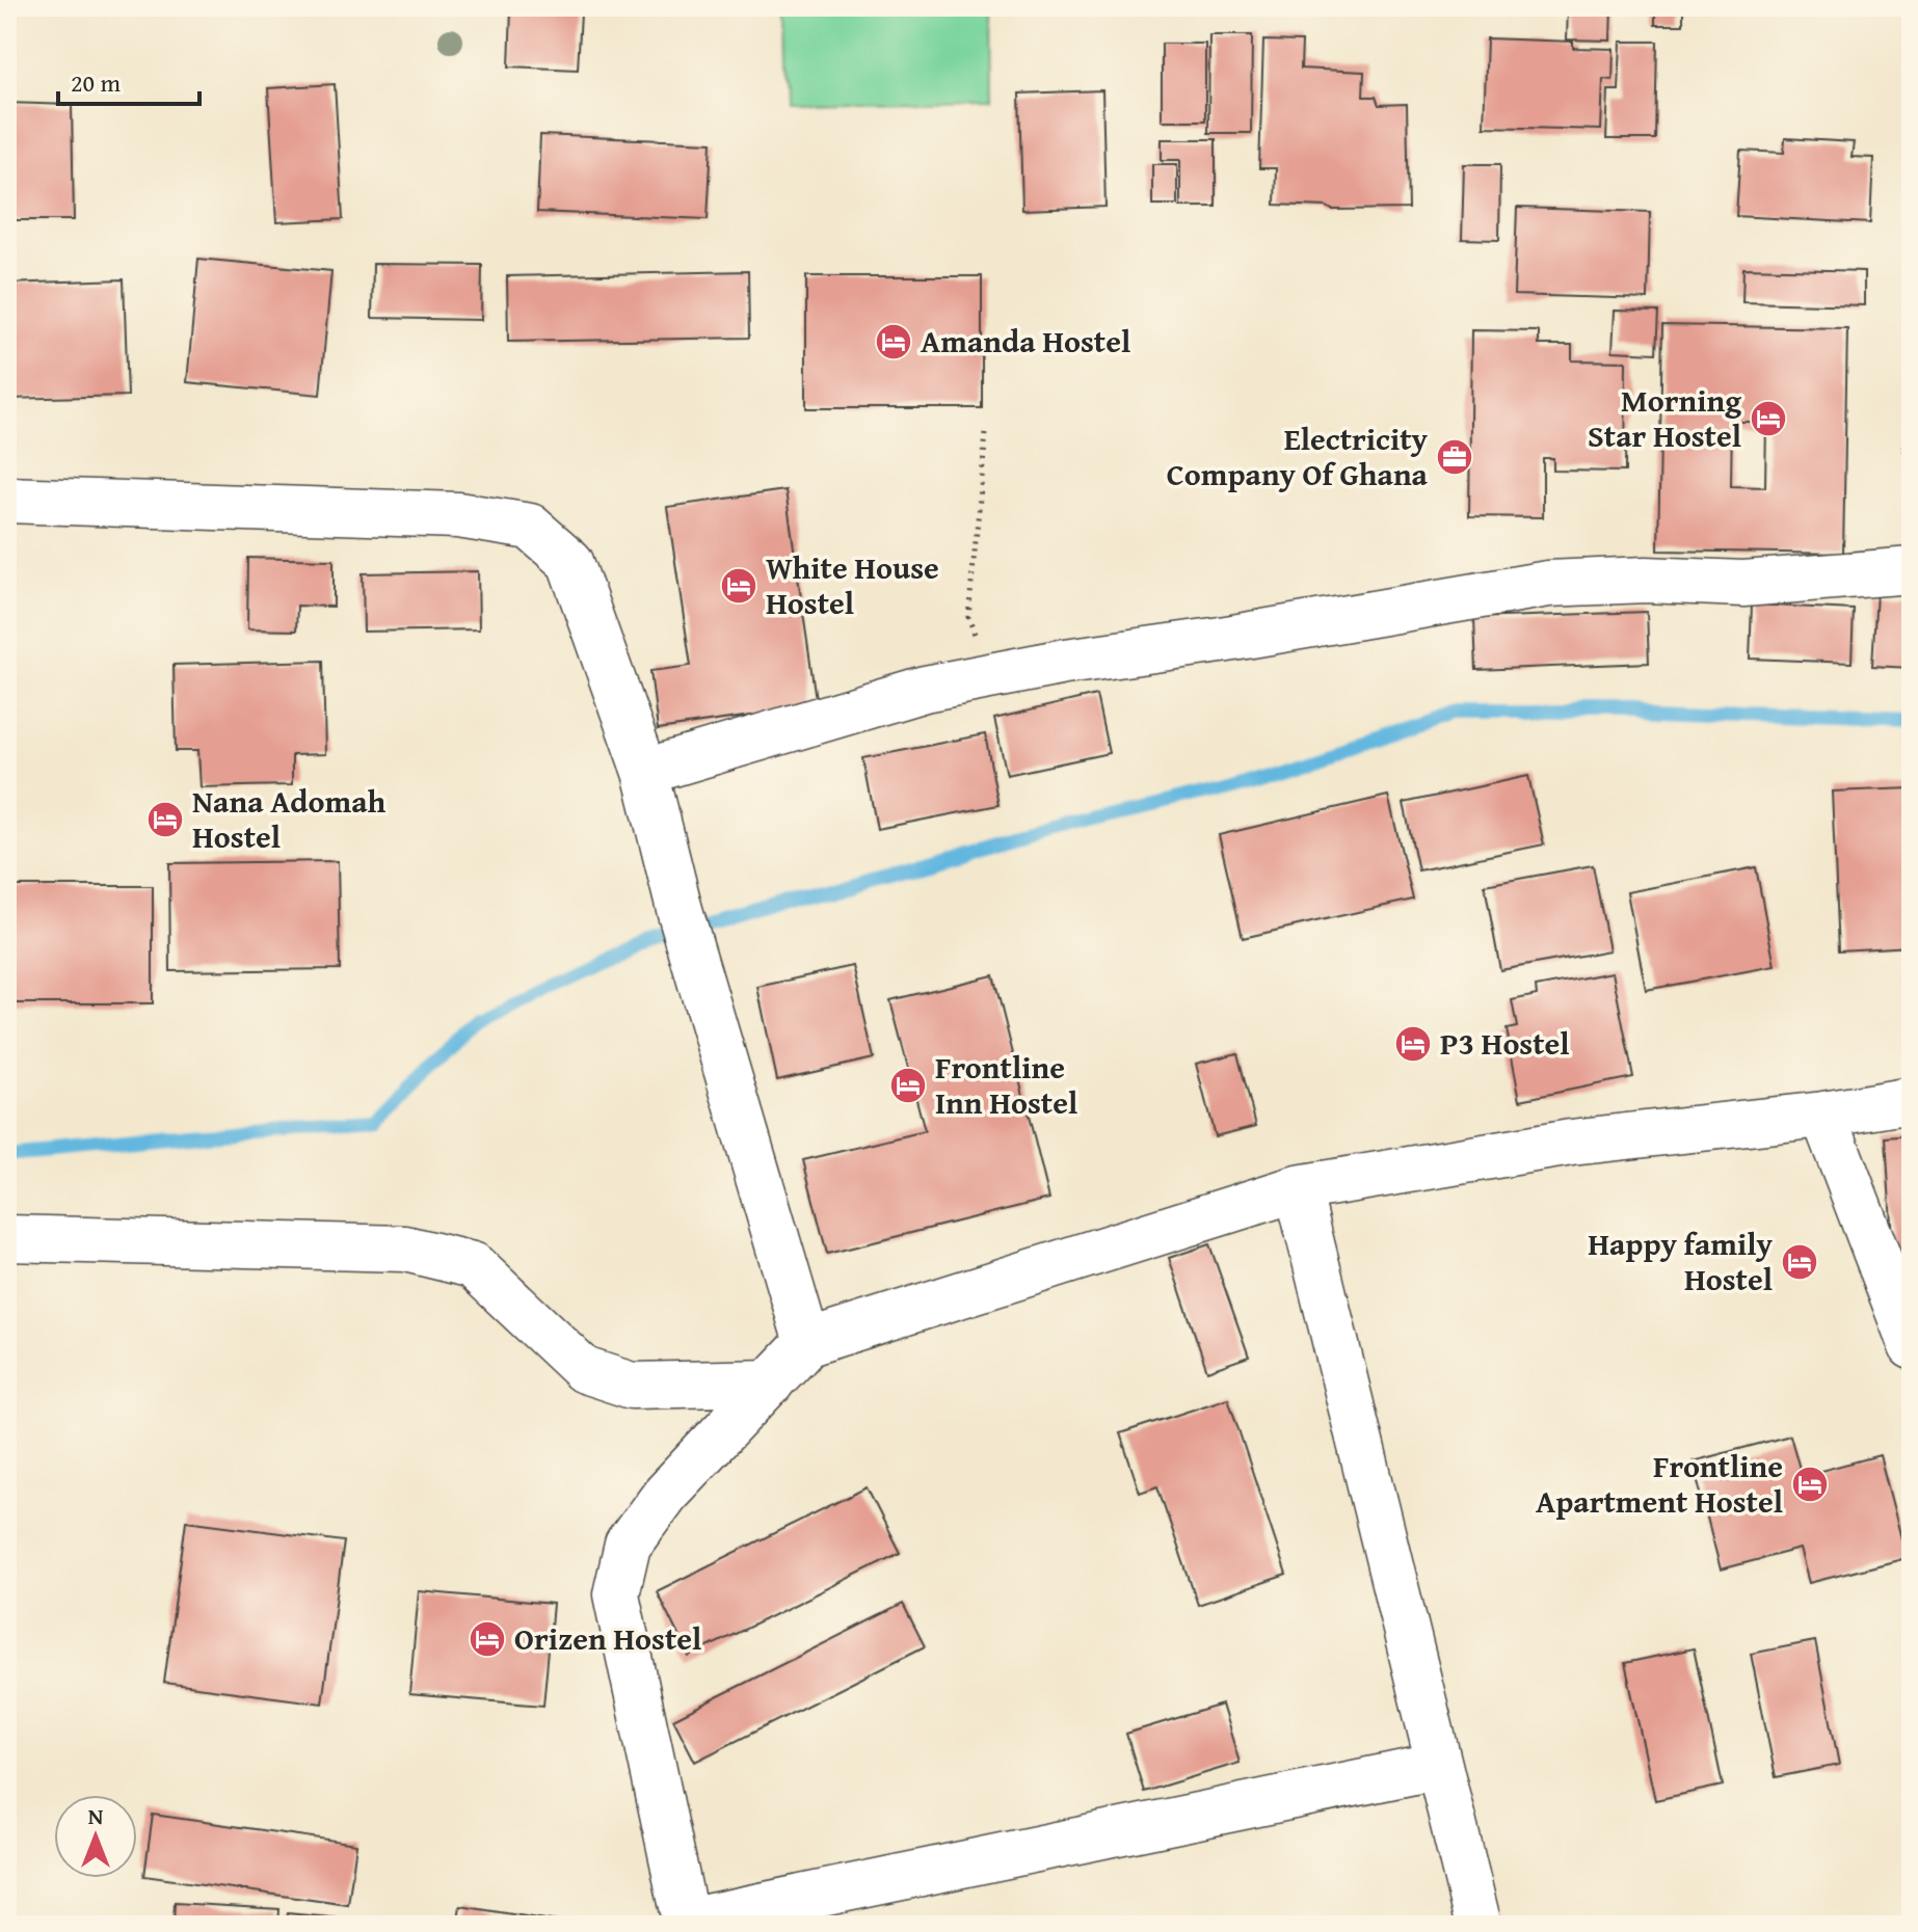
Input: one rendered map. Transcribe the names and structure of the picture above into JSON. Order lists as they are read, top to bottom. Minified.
{"places":{"hotel":["Amanda Hostel","Morning Star Hostel","White House Hostel","Nana Adomah Hostel","P3 Hostel","Frontline Inn Hostel","Happy family Hostel","Frontline Apartment Hostel","Orizen Hostel"],"office":["Electricity Company Of Ghana"]},"scale_bar":"20 m","north":"top"}
